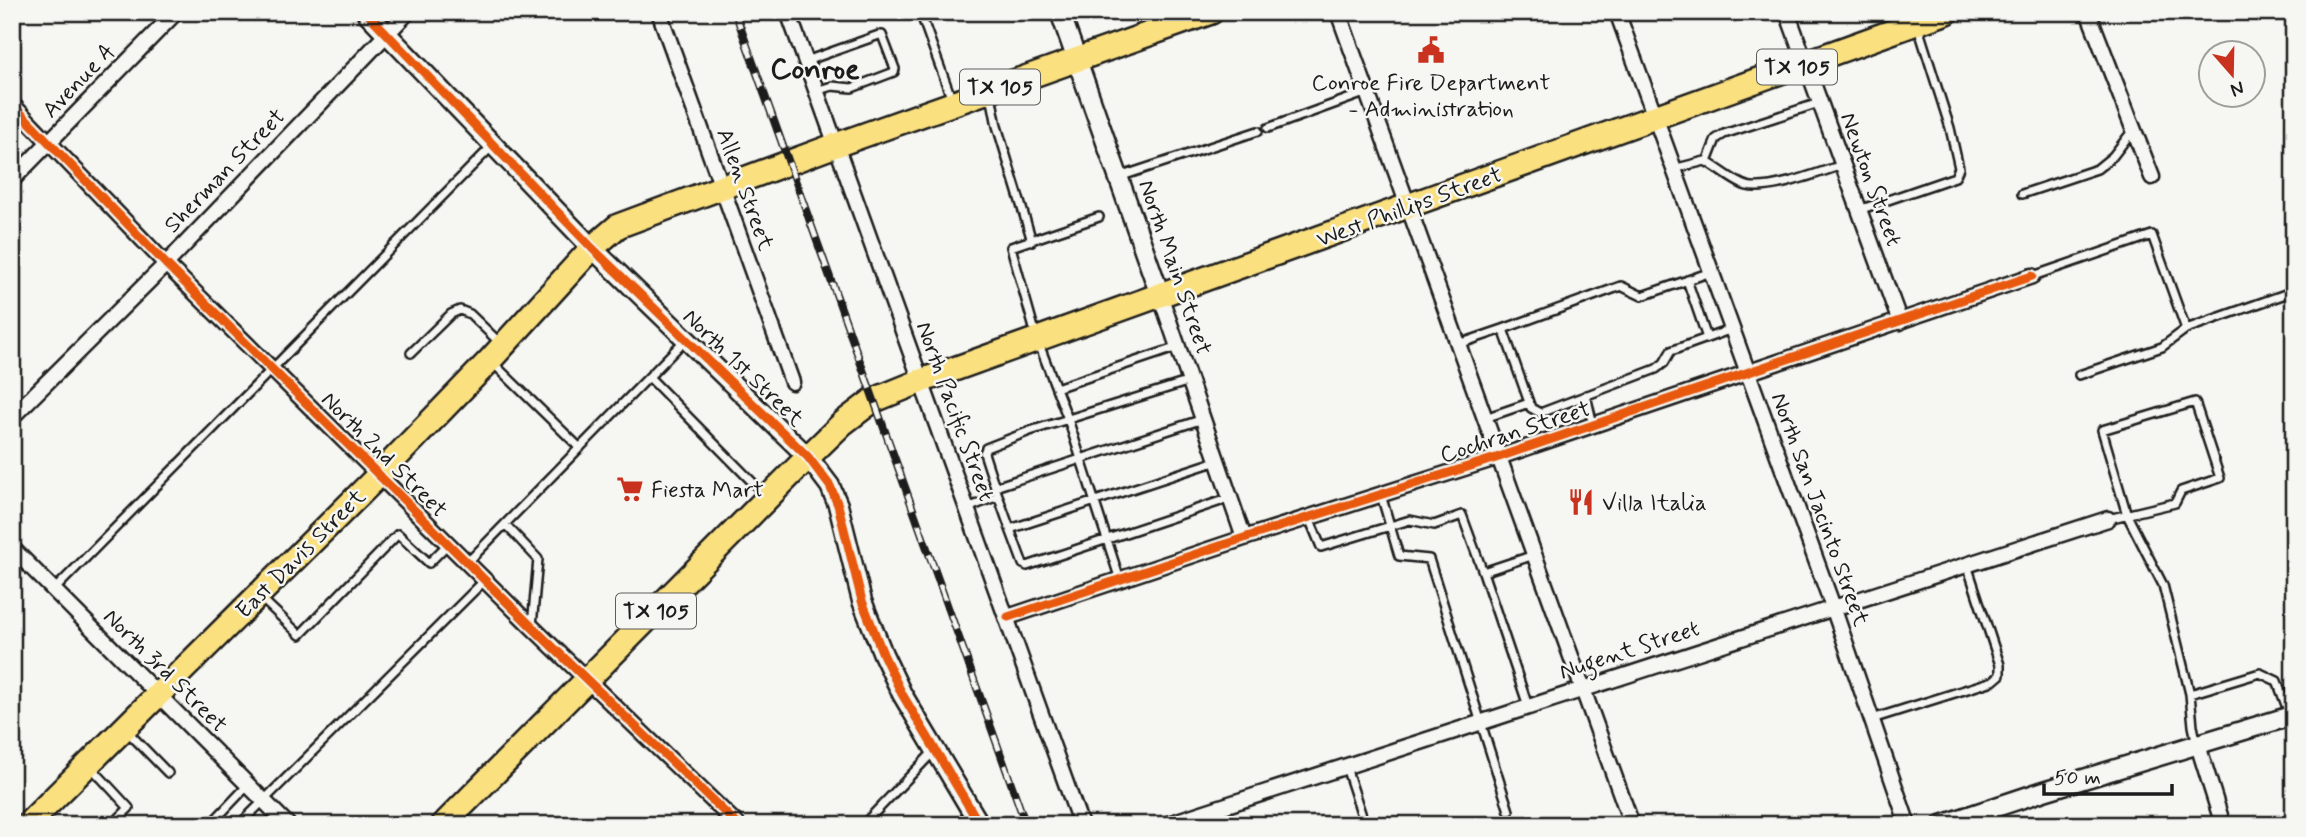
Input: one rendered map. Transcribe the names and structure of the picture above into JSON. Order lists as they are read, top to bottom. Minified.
{"streets":{"main road":["TX 105","West Phillips Street","East Davis Street"],"street":["Avenue A","Sherman Street","Newton Street","Allen Street","North Main Street","North 1st Street","North Pacific Street","Cochran Street","North 2nd Street","North San Jacinto Street","Nugent Street","North 3rd Street"]},"crossings":[["TX 105","West Phillips Street"],["TX 105","North Main Street"],["TX 105","North 1st Street"],["TX 105","North Pacific Street"],["TX 105","North 2nd Street"],["TX 105","East Davis Street"],["Avenue A","North 2nd Street"],["Sherman Street","North 1st Street"],["Sherman Street","North 2nd Street"],["Newton Street","West Phillips Street"],["Newton Street","Cochran Street"],["Allen Street","East Davis Street"],["West Phillips Street","North Main Street"],["West Phillips Street","North 1st Street"],["West Phillips Street","North Pacific Street"],["West Phillips Street","North San Jacinto Street"],["North Main Street","Cochran Street"],["North 1st Street","East Davis Street"],["North Pacific Street","Cochran Street"],["North Pacific Street","East Davis Street"],["Cochran Street","North San Jacinto Street"],["North 2nd Street","East Davis Street"],["North San Jacinto Street","Nugent Street"],["East Davis Street","North 3rd Street"]],"districts":["Conroe"],"places":{"public building":["Conroe Fire Department - Administration"],"supermarket":["Fiesta Mart"],"restaurant":["Villa Italia"]},"scale_bar":"50 m","north":"bottom"}
